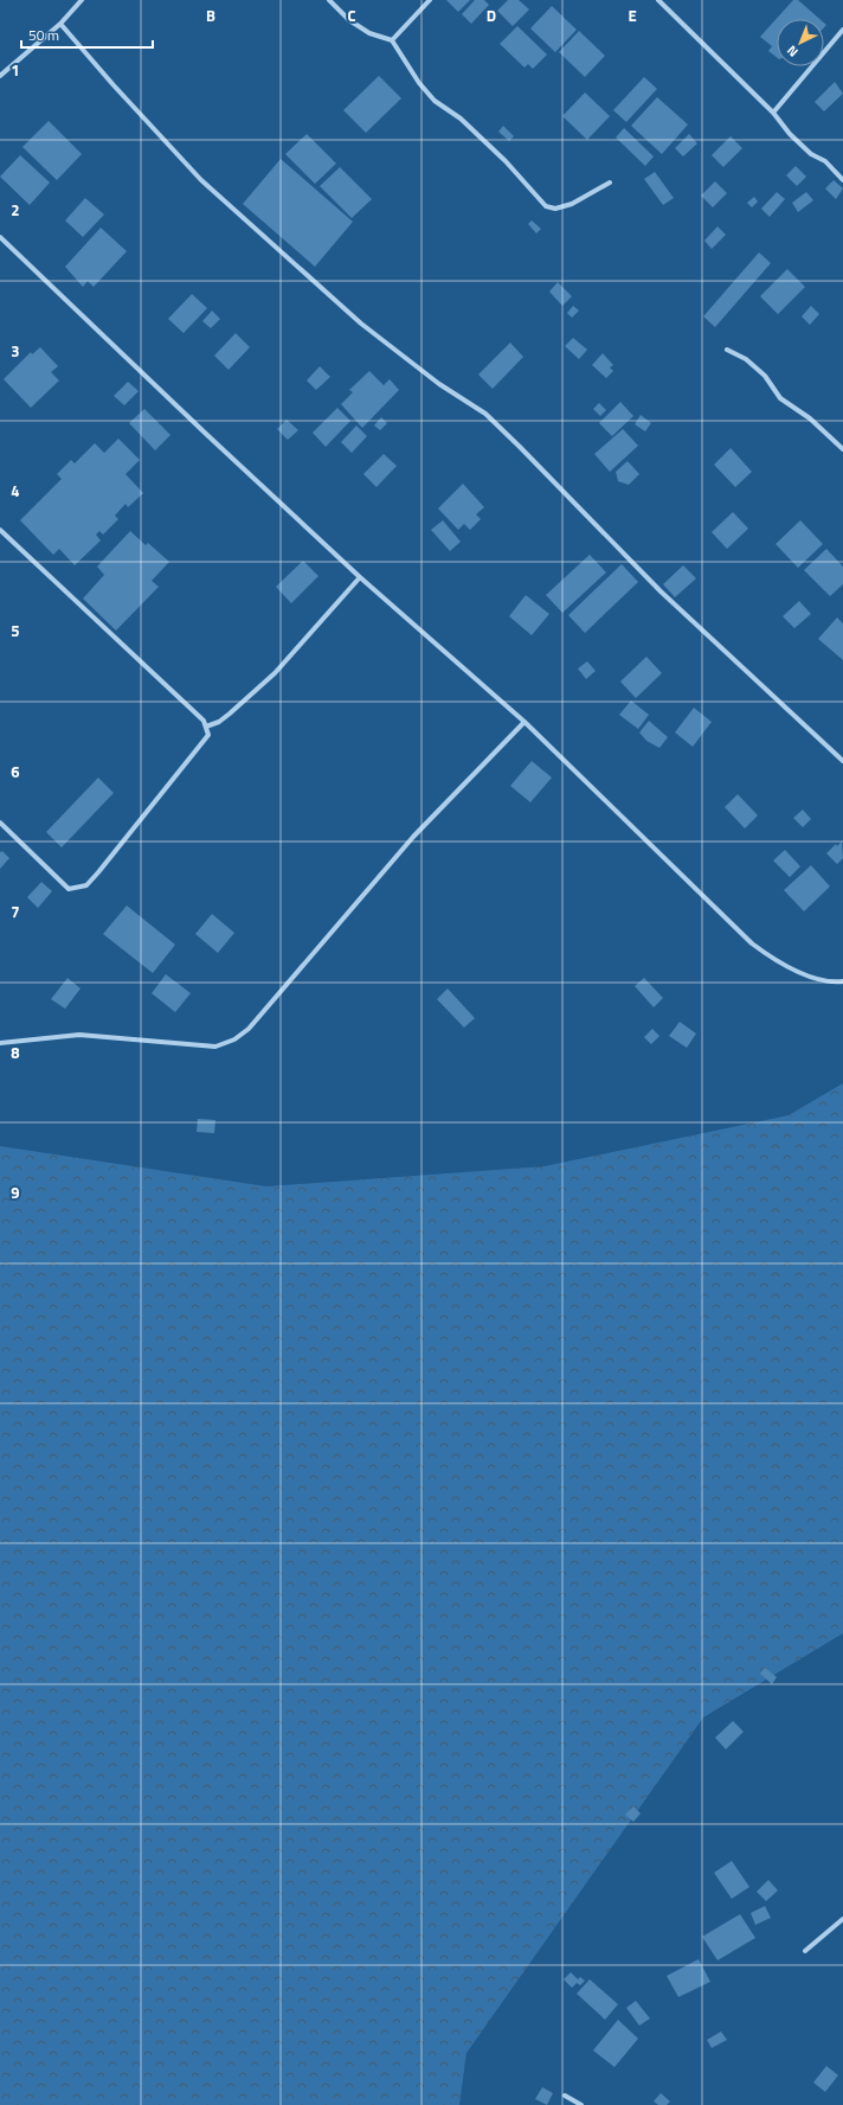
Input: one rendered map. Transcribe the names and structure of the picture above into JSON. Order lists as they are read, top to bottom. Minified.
{"scale_bar":"50 m","north":"bottom left","grid":{"columns":["B","C","D","E"],"rows":["1","2","3","4","5","6","7","8","9"]}}
